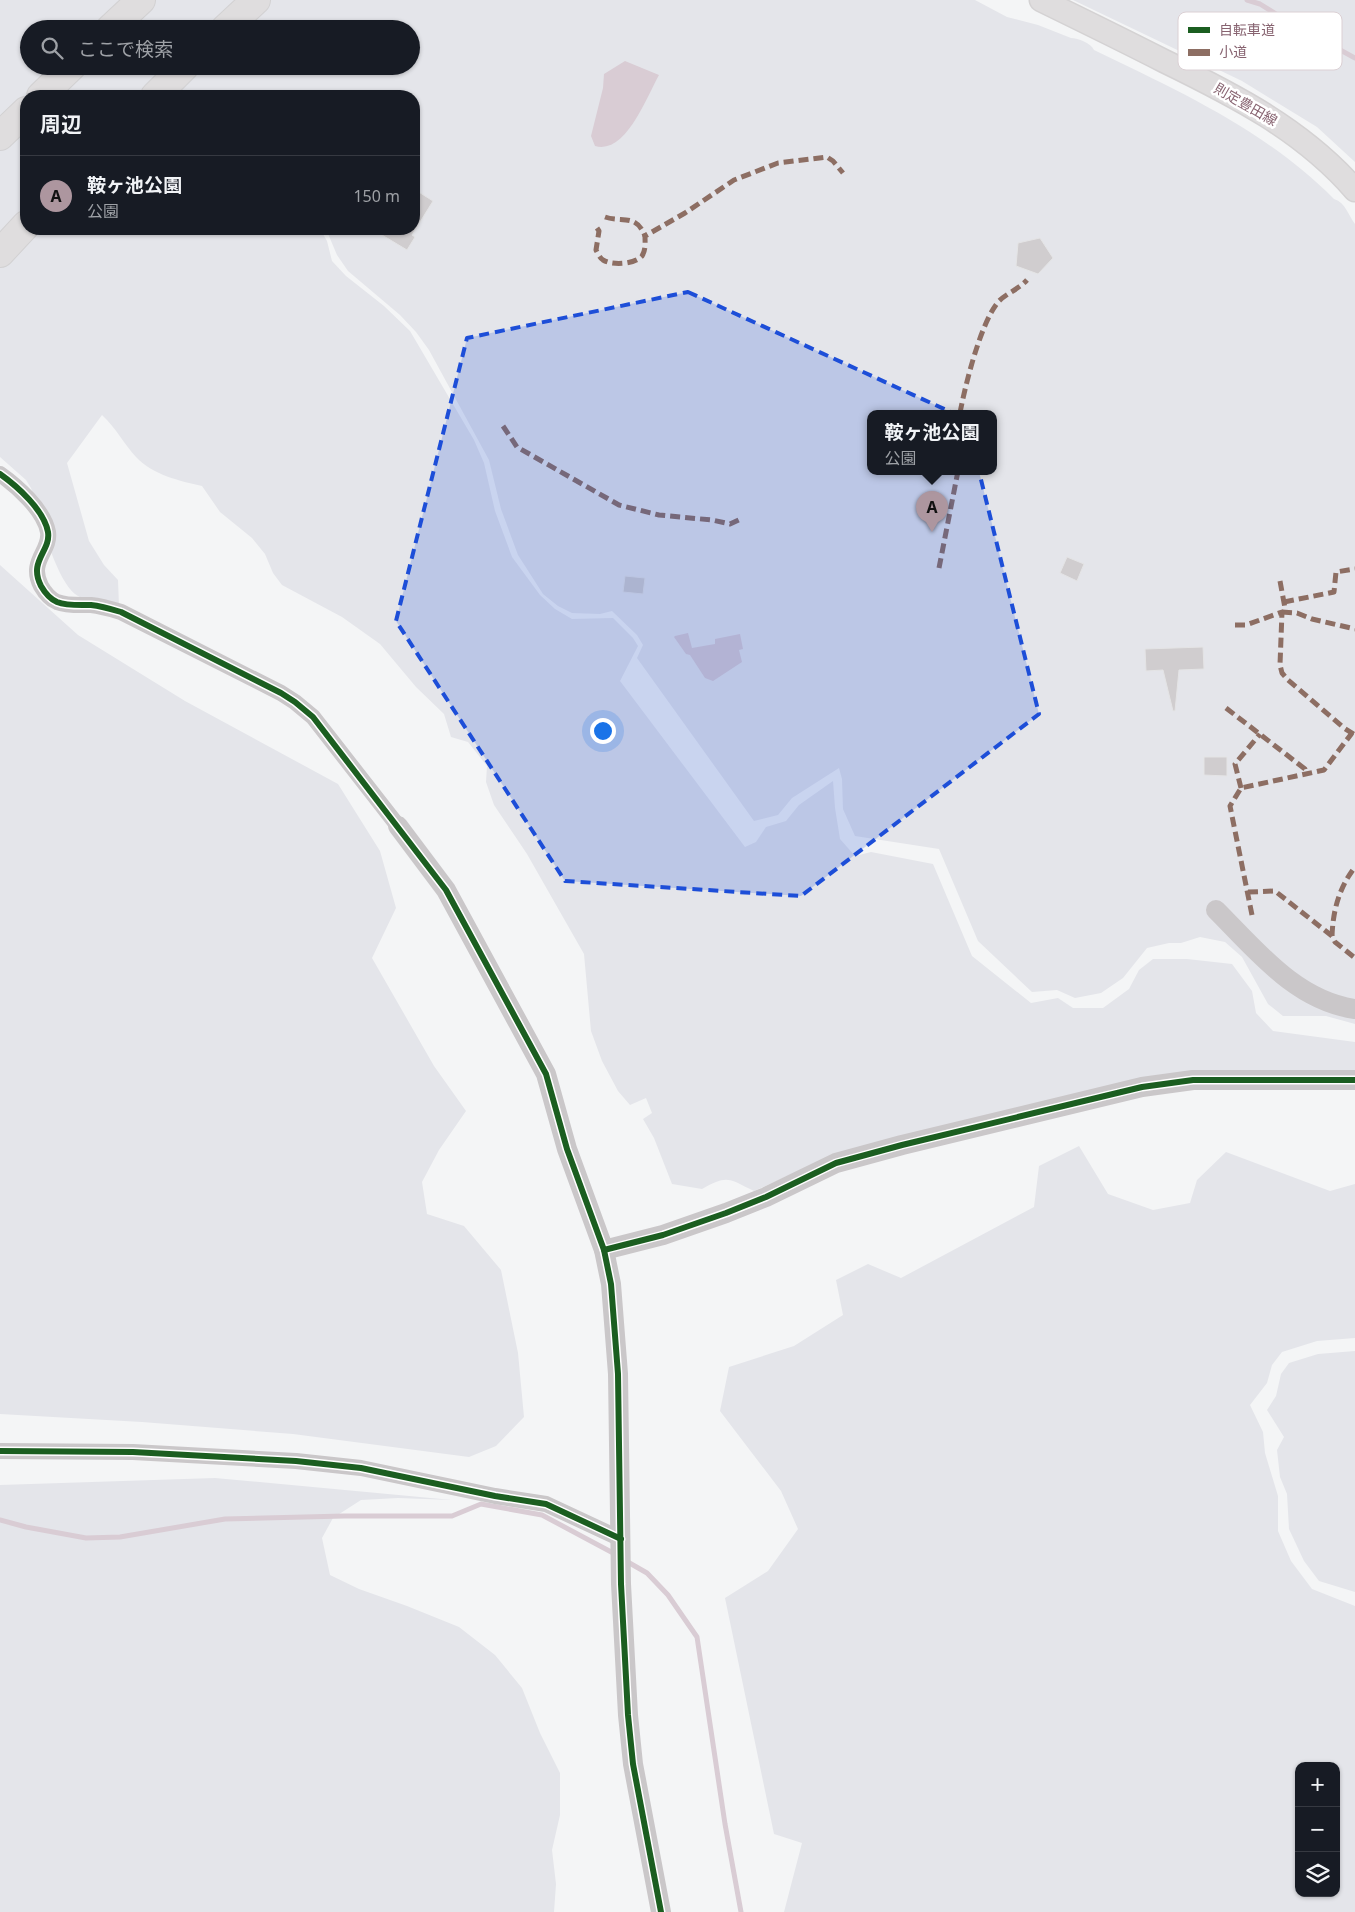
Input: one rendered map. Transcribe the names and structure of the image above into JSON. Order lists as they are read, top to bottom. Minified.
{"streets":{"main road":["則定豊田線"]},"legend":["自転車道","小道"],"page":{"search":"ここで検索","heading":"周辺","list":[{"mark":"A","name":"鞍ヶ池公園","note":"公園","value":"150 m"}],"popup":["鞍ヶ池公園","公園"],"pins":"A","map_buttons":["+","−"]}}
